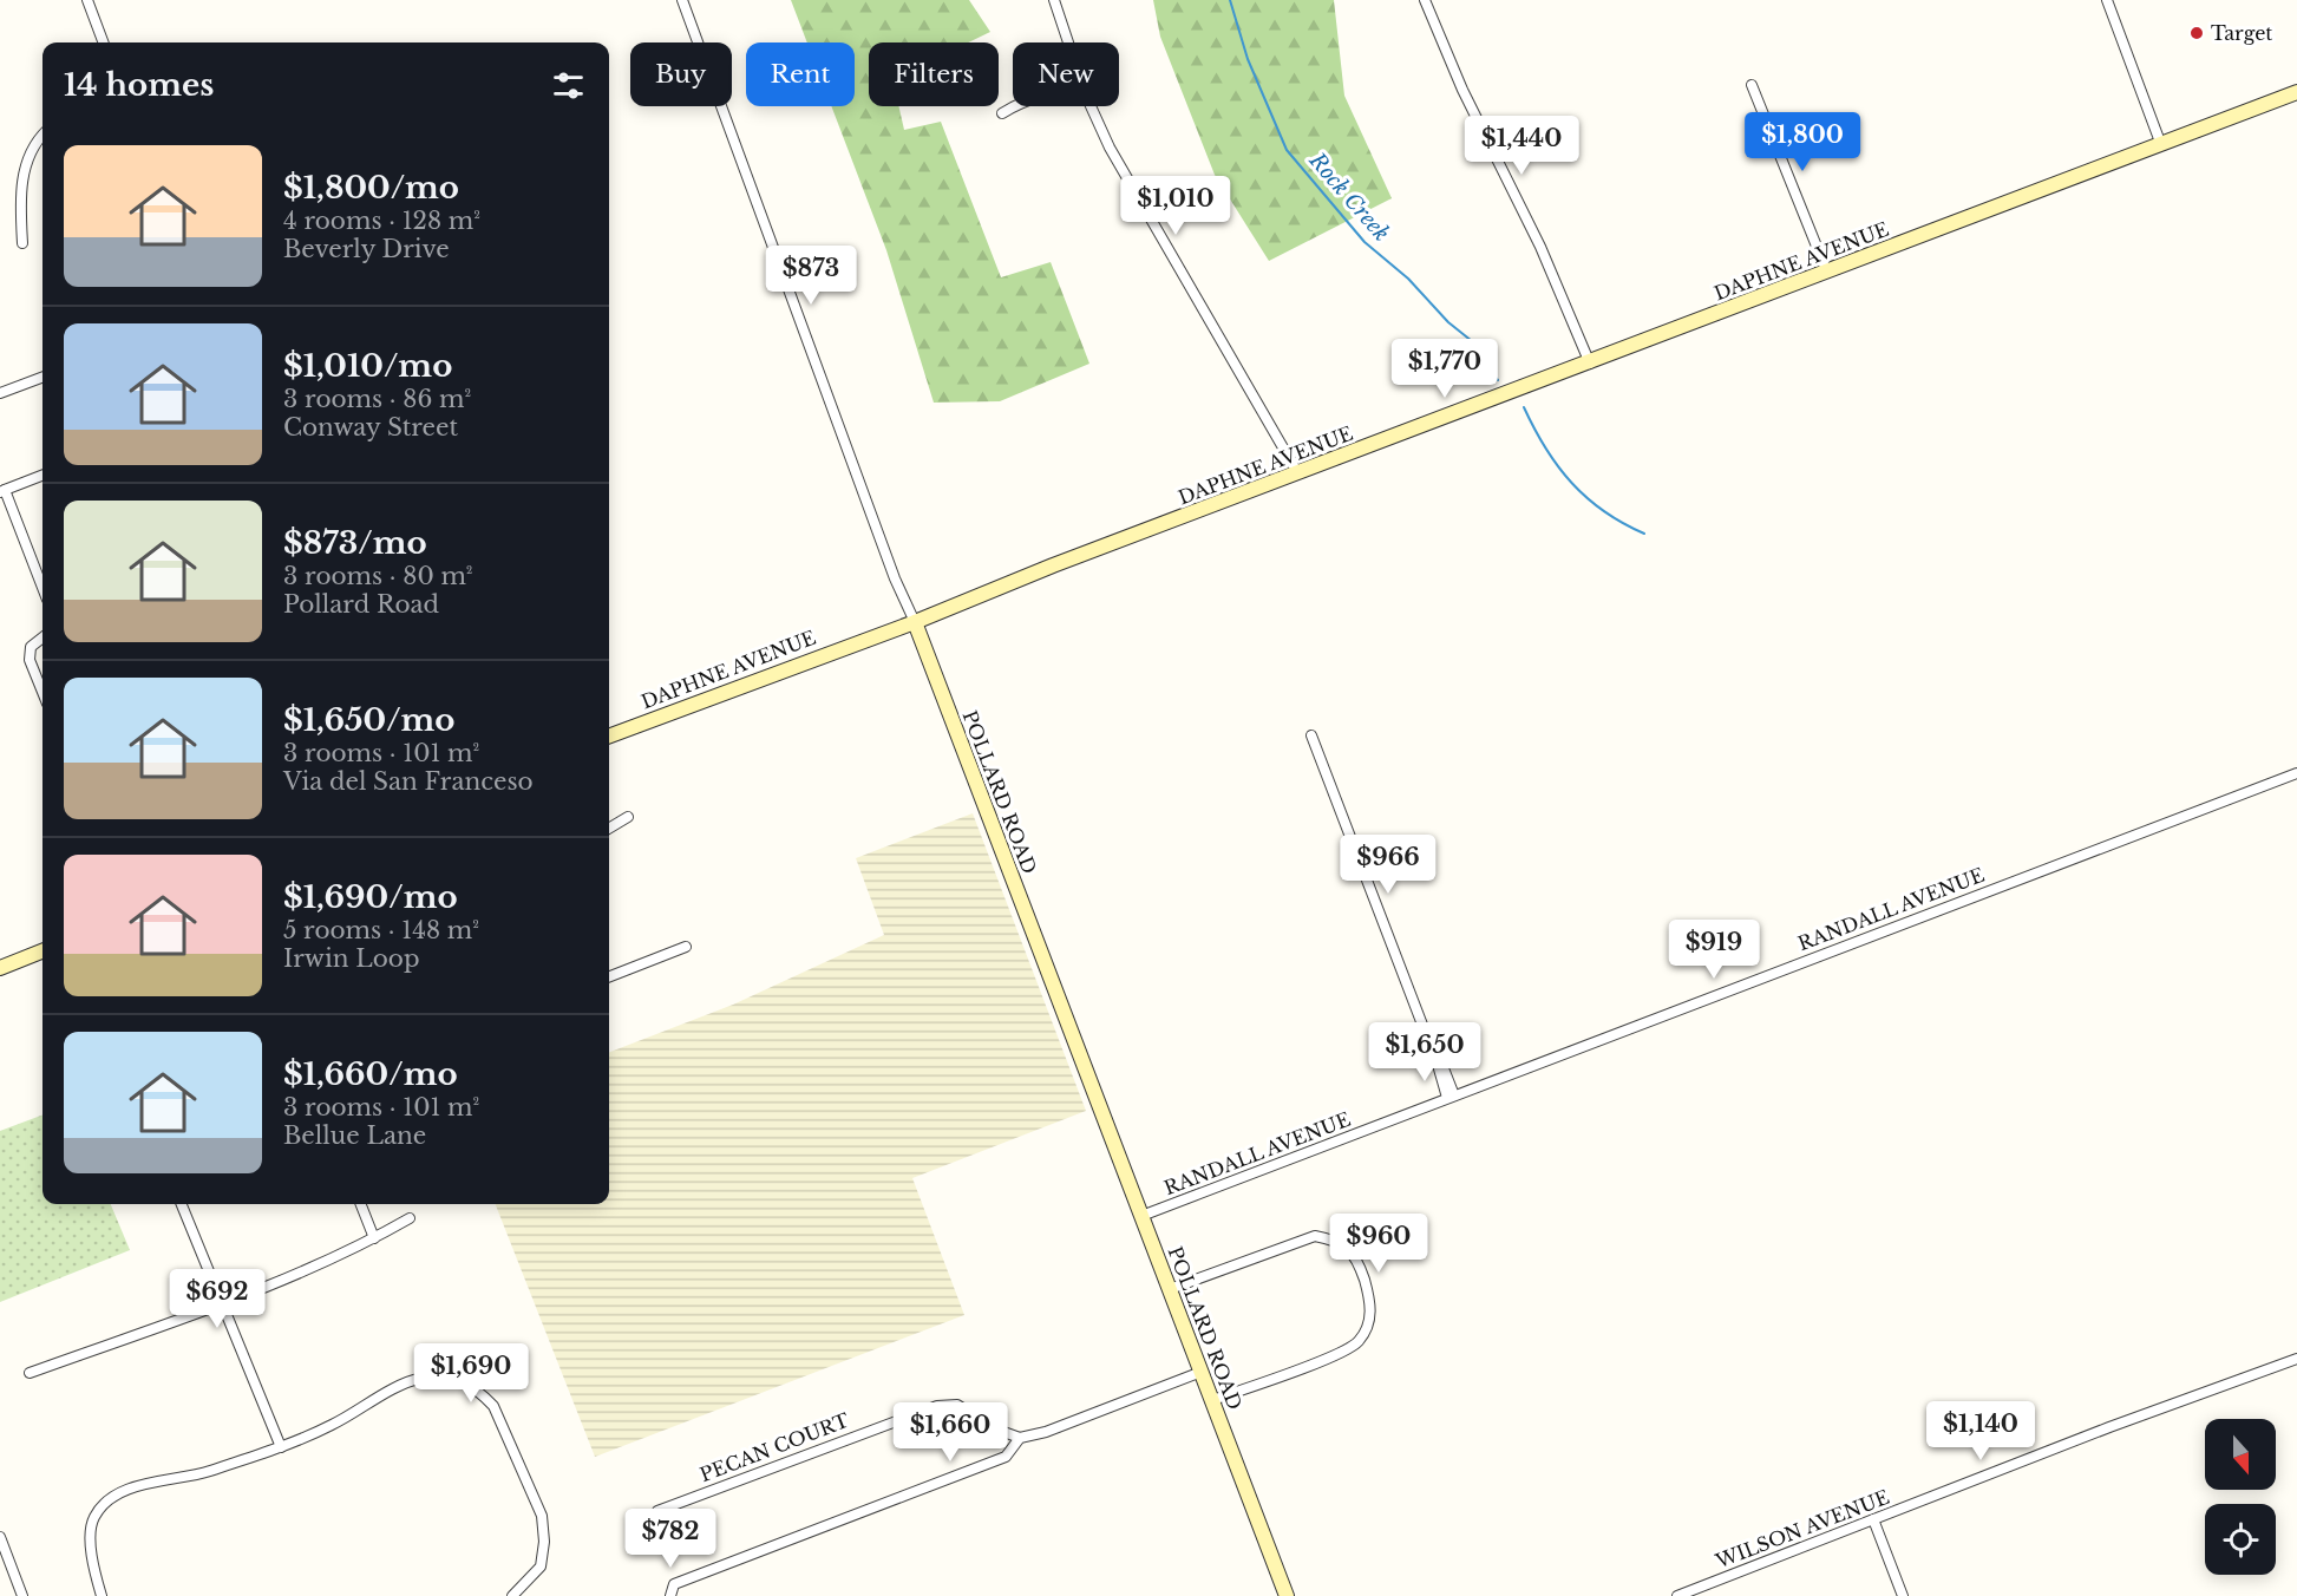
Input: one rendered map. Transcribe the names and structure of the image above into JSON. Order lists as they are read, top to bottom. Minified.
{"streets":{"street":["DAPHNE AVENUE","POLLARD ROAD","RANDALL AVENUE","PECAN COURT","WILSON AVENUE"]},"crossings":[["DAPHNE AVENUE","POLLARD ROAD"],["POLLARD ROAD","RANDALL AVENUE"]],"water":["Rock Creek"],"places":["Target"],"north":"bottom","page":{"chip":["Buy","Rent","Filters","New"],"heading":"14 homes","price":["$1,800","$1,440","$1,010","$873","$1,770","$966","$919","$1,650","$960","$692","$1,690","$1,140","$1,660","$782"],"list":[{"name":"$1,800/mo","note":"4 rooms · 128 m² · Beverly Drive"},{"name":"$1,010/mo","note":"3 rooms · 86 m² · Conway Street"},{"name":"$873/mo","note":"3 rooms · 80 m² · Pollard Road"},{"name":"$1,650/mo","note":"3 rooms · 101 m² · Via del San Franceso"},{"name":"$1,690/mo","note":"5 rooms · 148 m² · Irwin Loop"},{"name":"$1,660/mo","note":"3 rooms · 101 m² · Bellue Lane"}]}}
